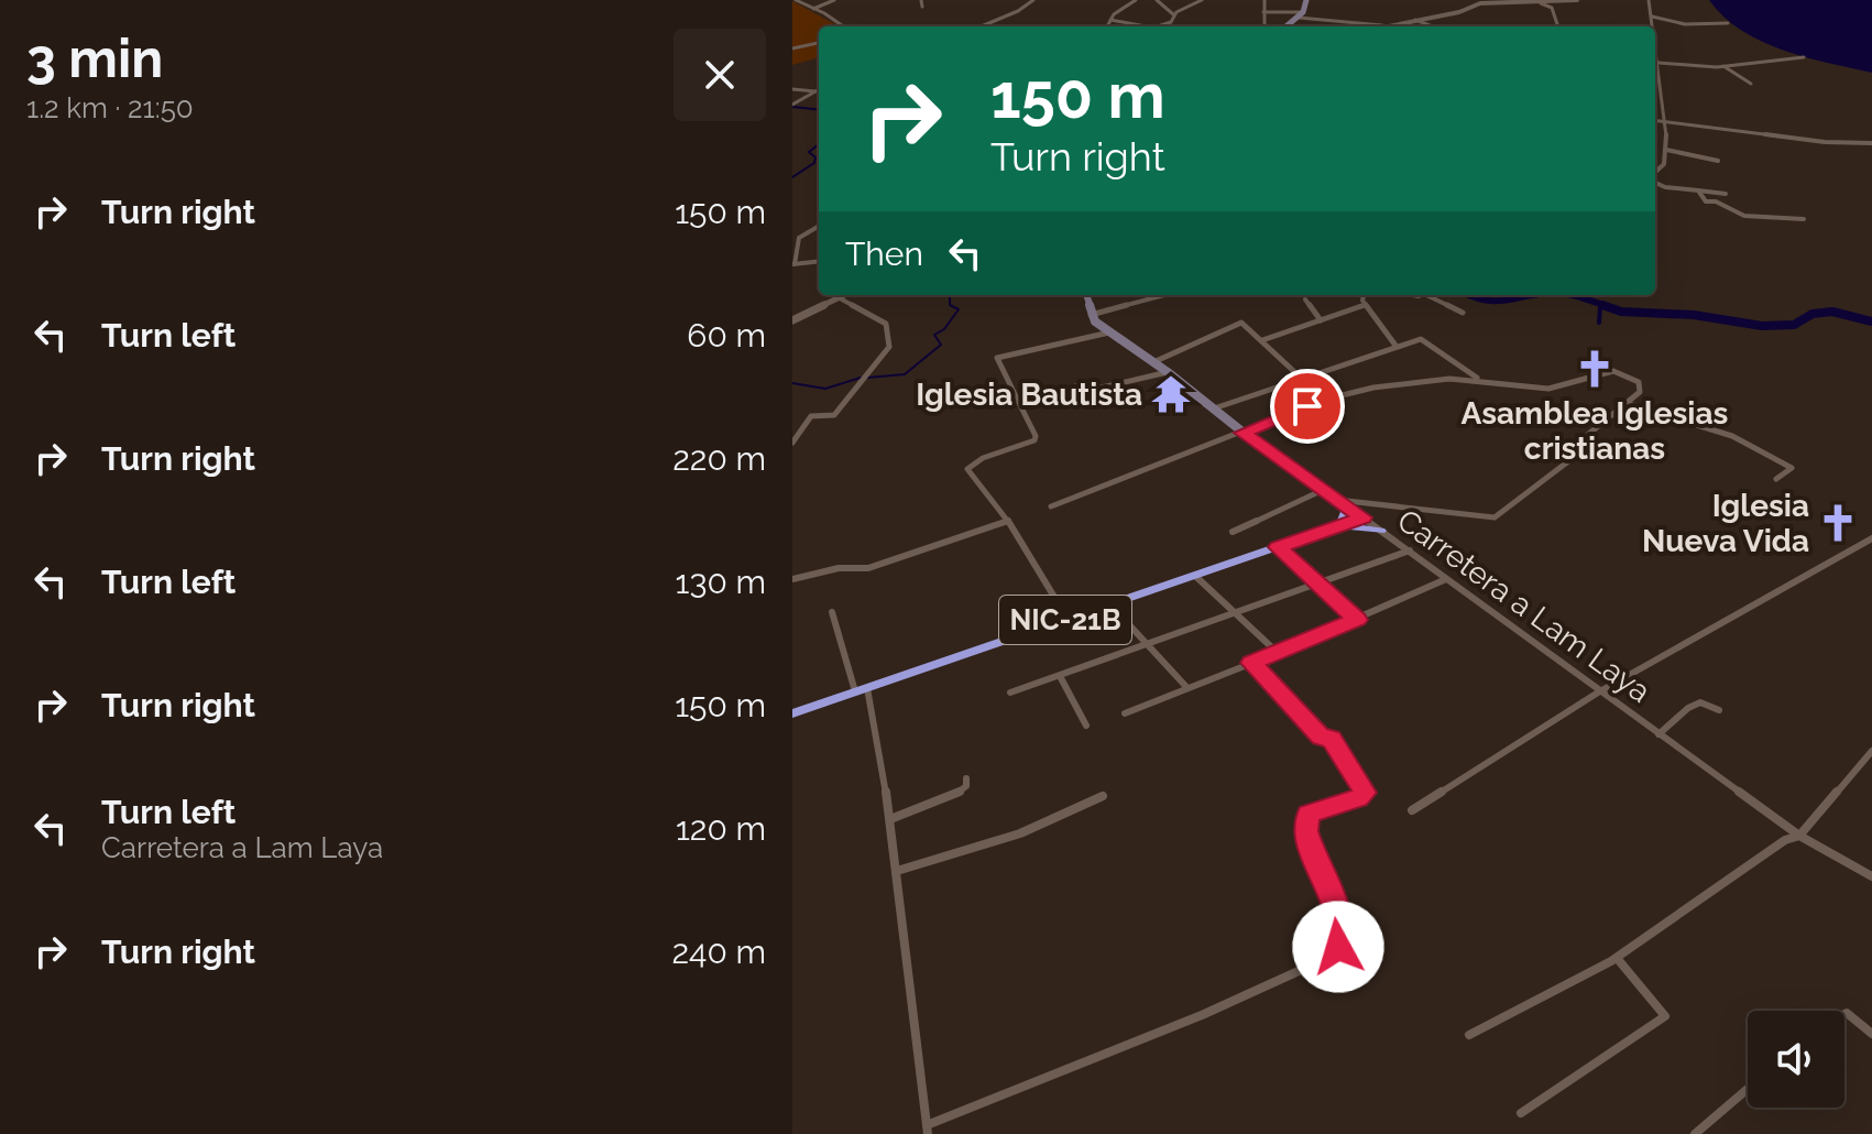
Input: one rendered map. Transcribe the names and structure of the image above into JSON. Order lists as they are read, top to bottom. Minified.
{"streets":{"highway":["NIC-21B"],"main road":["Carretera a Lam Laya"]},"crossings":[["Carretera a Lam Laya","NIC-21B"]],"places":{"church":["Asamblea Iglesias cristianas","Iglesia Nueva Vida"],"temple":["Iglesia Bautista"]},"page":{"heading":["3 min","1.2 km · 21:50"],"turn":["150 m","Turn right"],"list":[{"name":"Turn right","value":"150 m"},{"name":"Turn left","value":"60 m"},{"name":"Turn right","value":"220 m"},{"name":"Turn left","value":"130 m"},{"name":"Turn right","value":"150 m"},{"name":"Turn left","note":"Carretera a Lam Laya","value":"120 m"},{"name":"Turn right","value":"240 m"}],"then":"Then"}}
